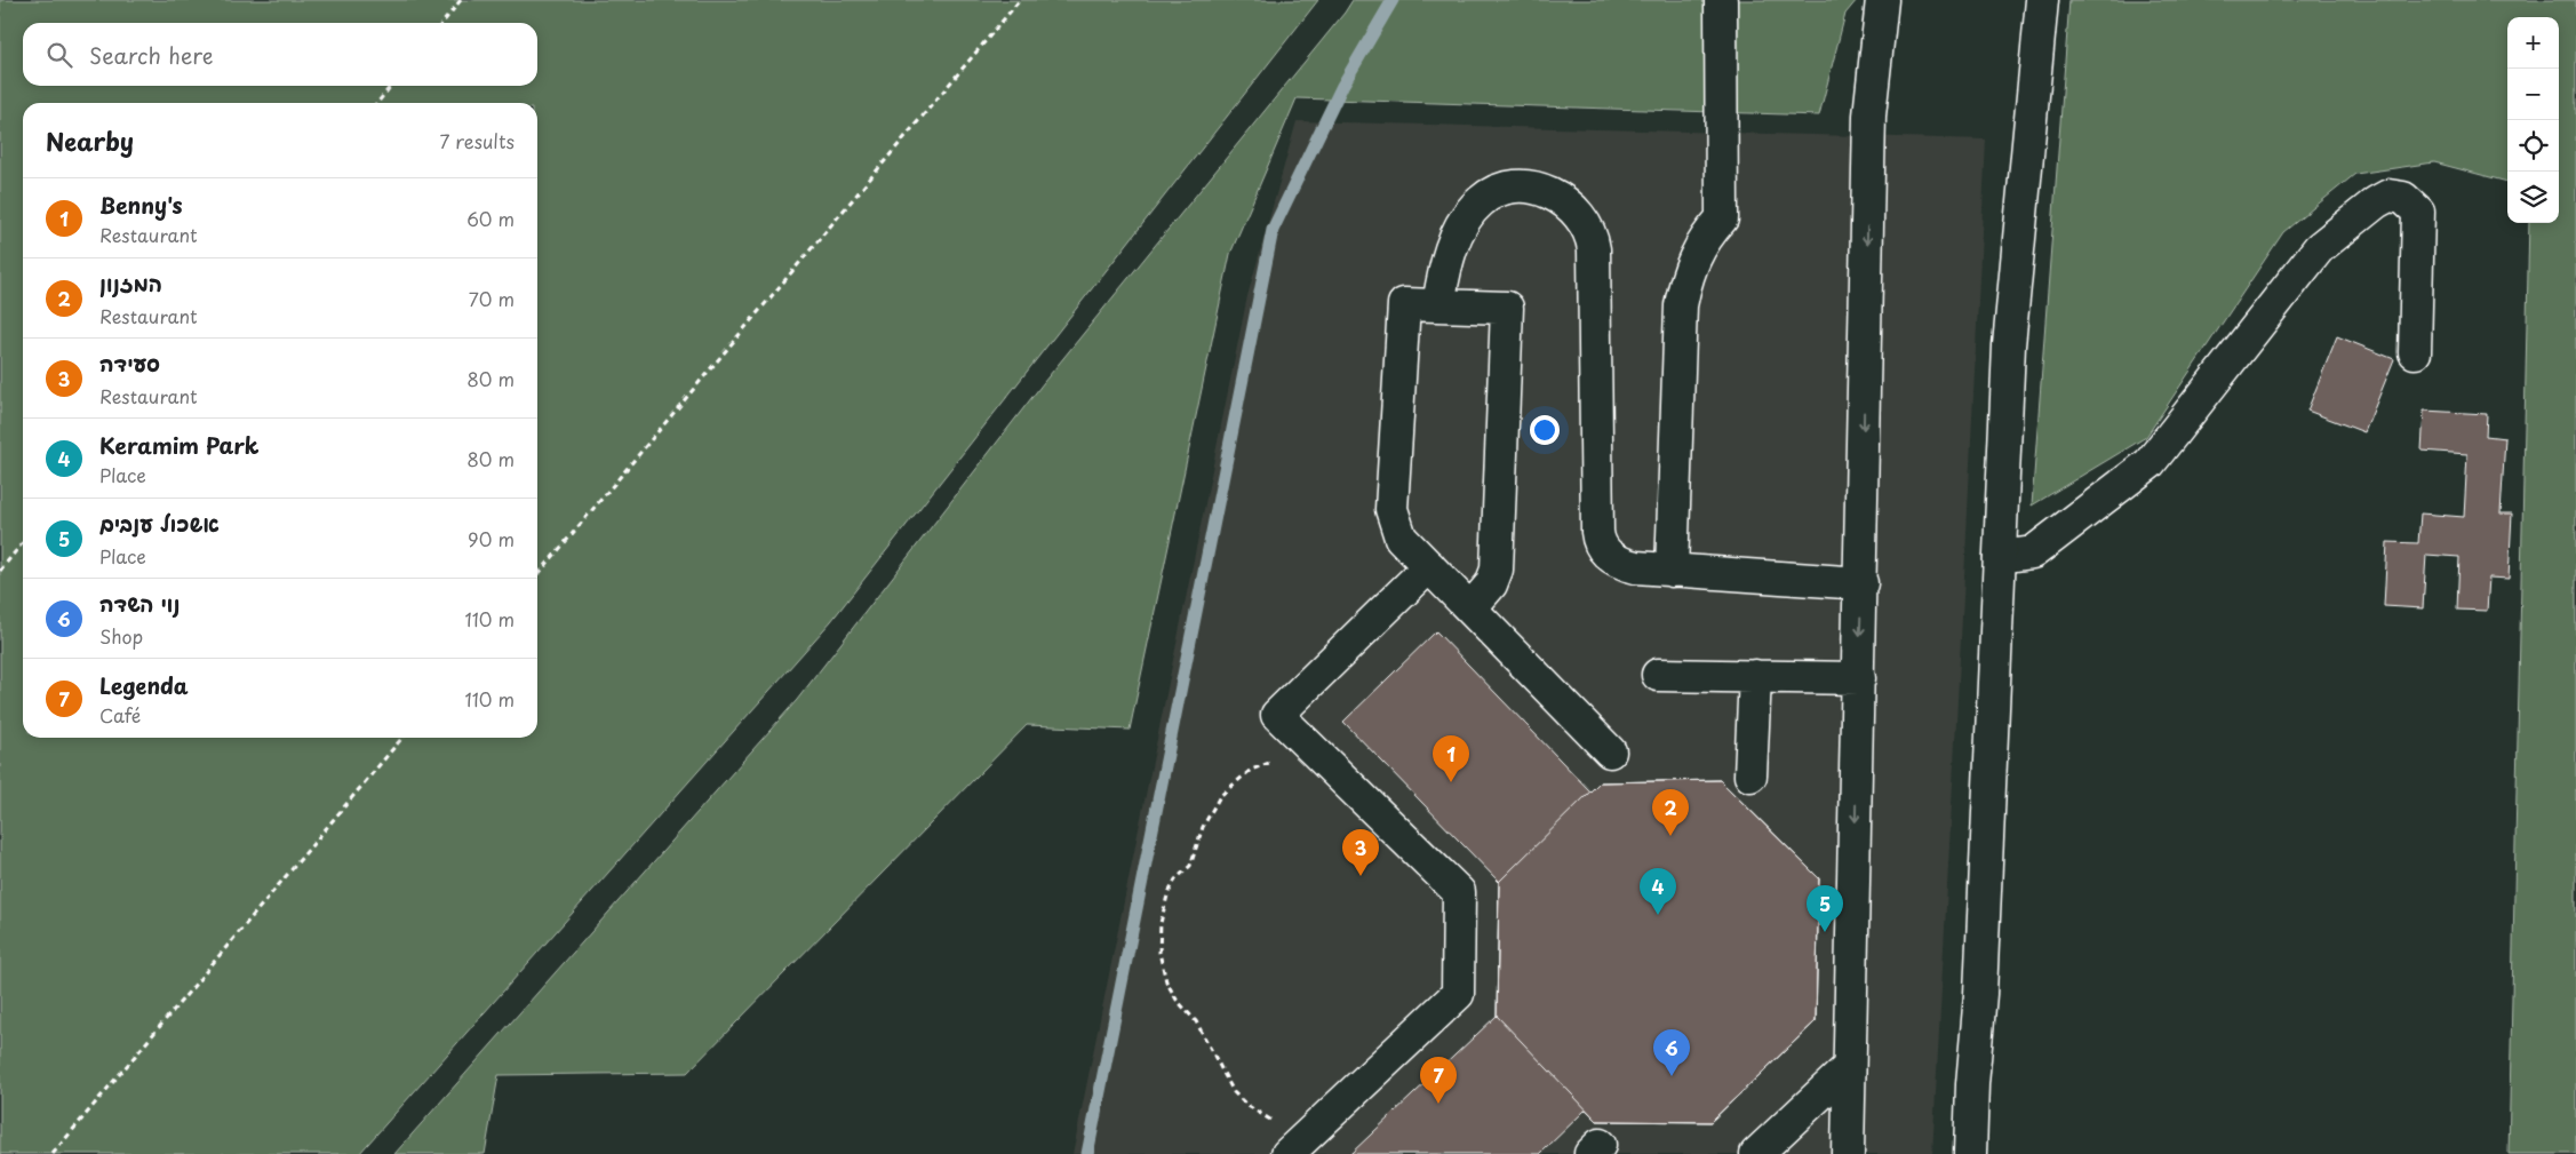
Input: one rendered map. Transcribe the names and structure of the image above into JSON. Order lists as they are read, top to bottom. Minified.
{"page":{"map_buttons":["+","−"],"search":"Search here","heading":["Nearby","7 results"],"list":[{"mark":"1","name":"Benny's","note":"Restaurant","value":"60 m"},{"mark":"2","name":"המזנון","note":"Restaurant","value":"70 m"},{"mark":"3","name":"סעידה","note":"Restaurant","value":"80 m"},{"mark":"4","name":"Keramim Park","note":"Place","value":"80 m"},{"mark":"5","name":"אשכול ענבים","note":"Place","value":"90 m"},{"mark":"6","name":"נוי השדה","note":"Shop","value":"110 m"},{"mark":"7","name":"Legenda","note":"Café","value":"110 m"}],"pins":["1","2","3","4","5","6","7"]}}
